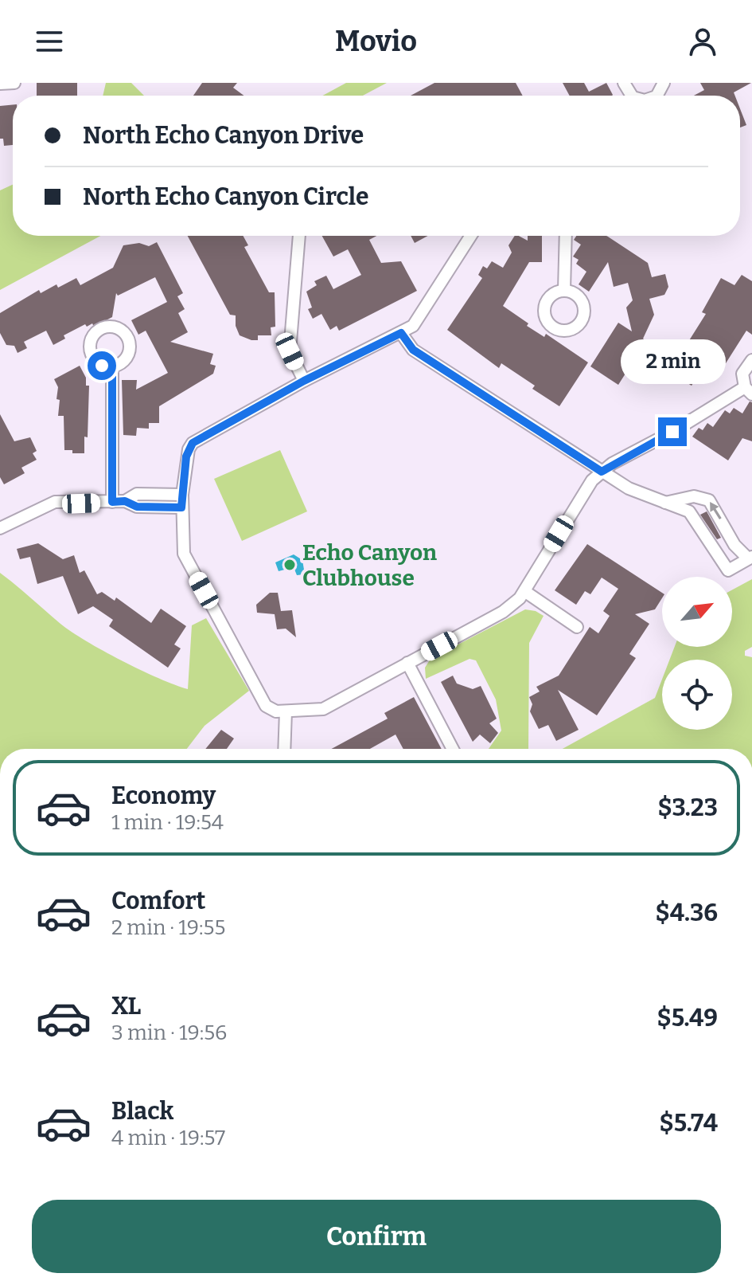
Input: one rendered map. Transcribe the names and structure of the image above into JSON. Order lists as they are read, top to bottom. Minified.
{"places":["Echo Canyon Clubhouse"],"north":"top right","page":{"header":"Movio","banner":["North Echo Canyon Drive","North Echo Canyon Circle"],"bubble":"2 min","list":[{"name":"Economy","note":"1 min · 19:54","value":"$3.23"},{"name":"Comfort","note":"2 min · 19:55","value":"$4.36"},{"name":"XL","note":"3 min · 19:56","value":"$5.49"},{"name":"Black","note":"4 min · 19:57","value":"$5.74"}],"buttons":"Confirm"}}
